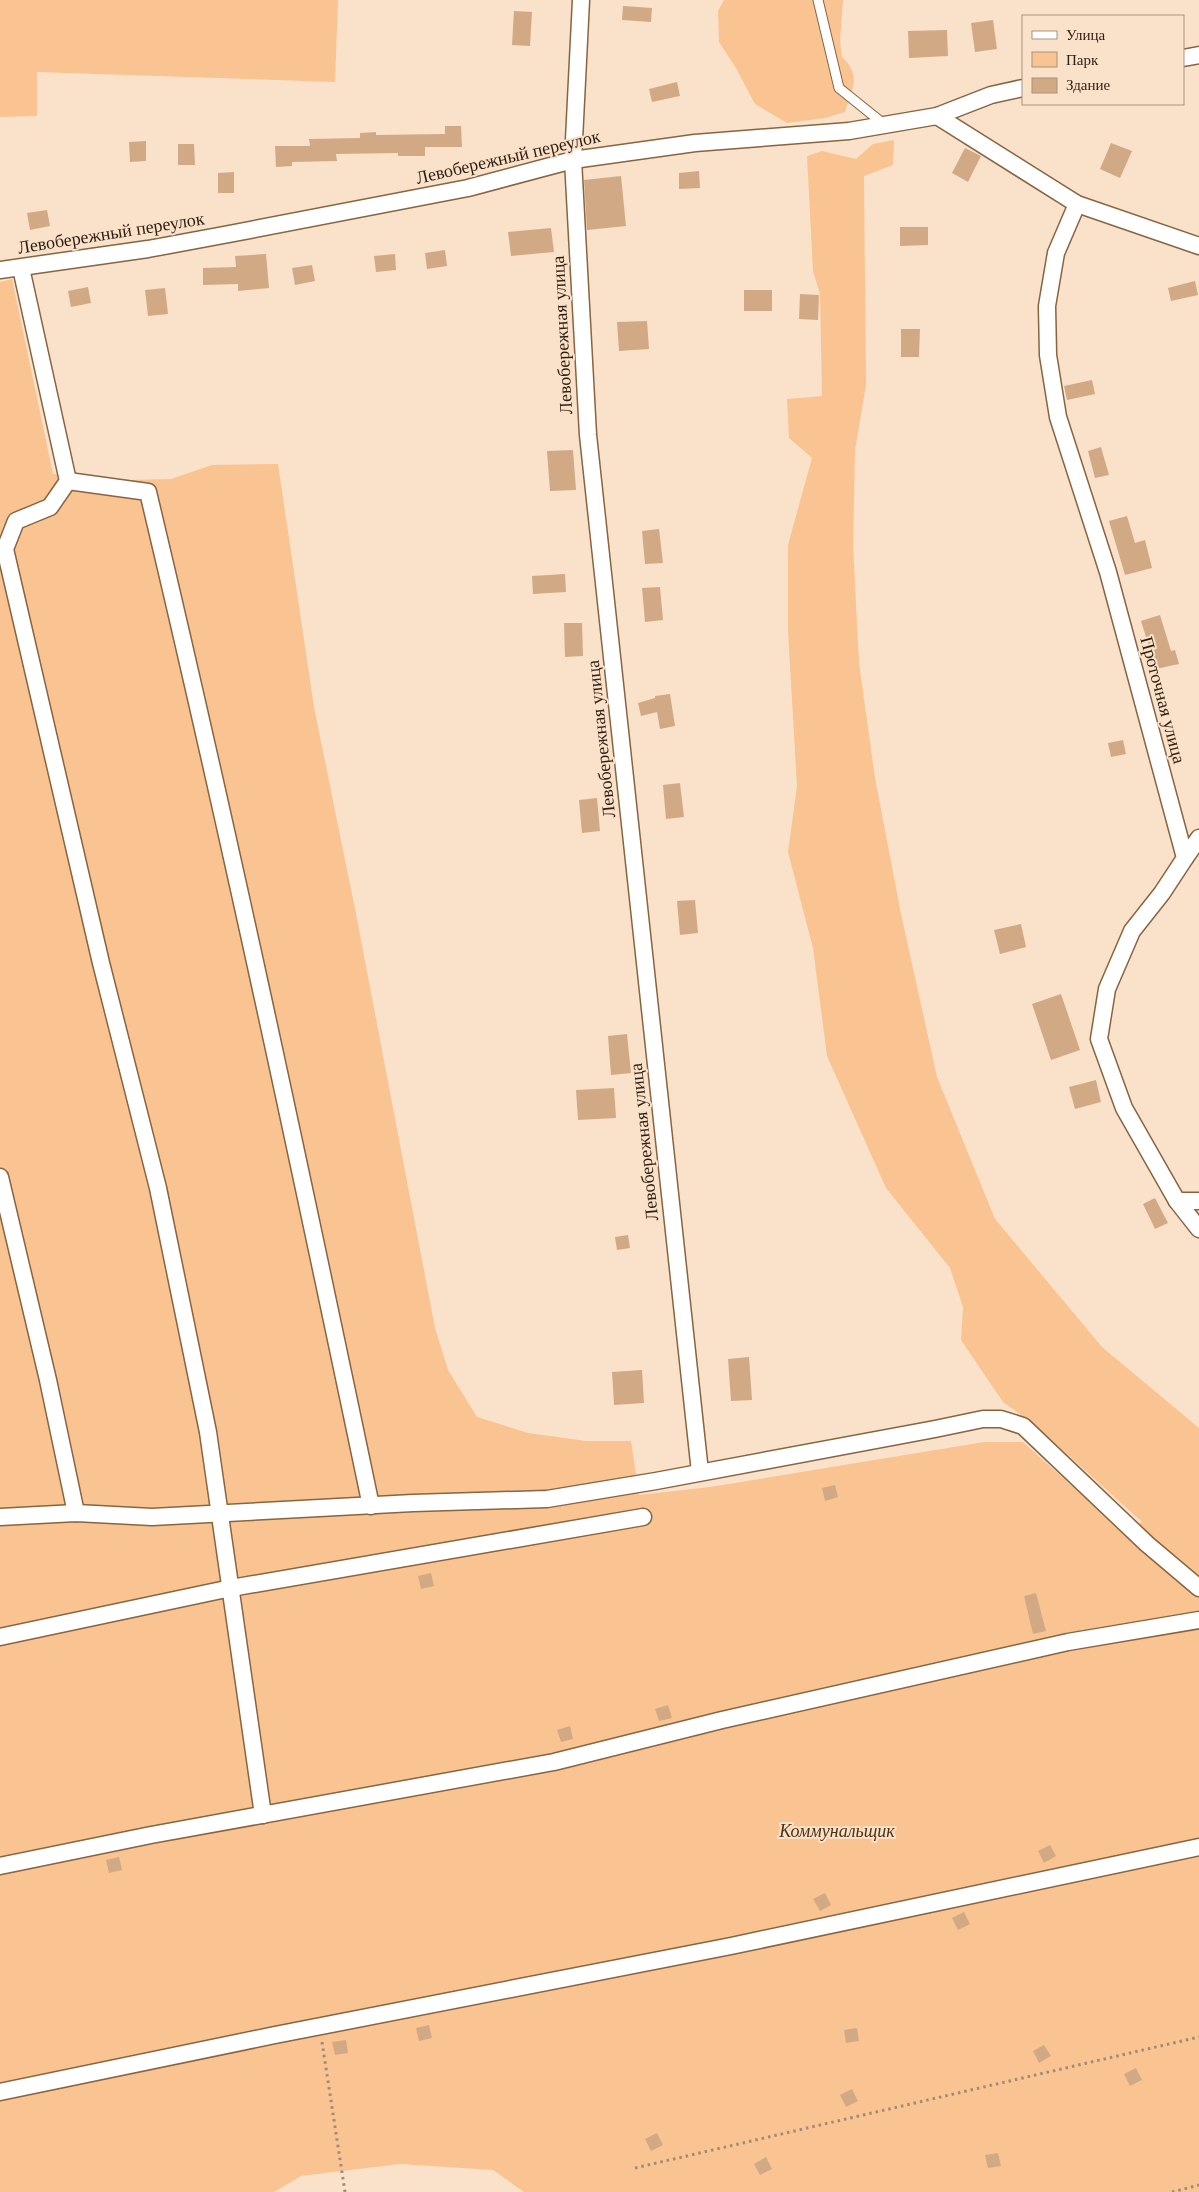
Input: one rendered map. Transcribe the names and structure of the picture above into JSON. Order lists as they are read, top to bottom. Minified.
{"streets":{"street":["Левобережный переулок","Левобережная улица","Проточная улица"]},"crossings":[["Левобережный переулок","Левобережная улица"]],"parks":["Коммунальщик"],"legend":["Улица","Парк","Здание"]}
